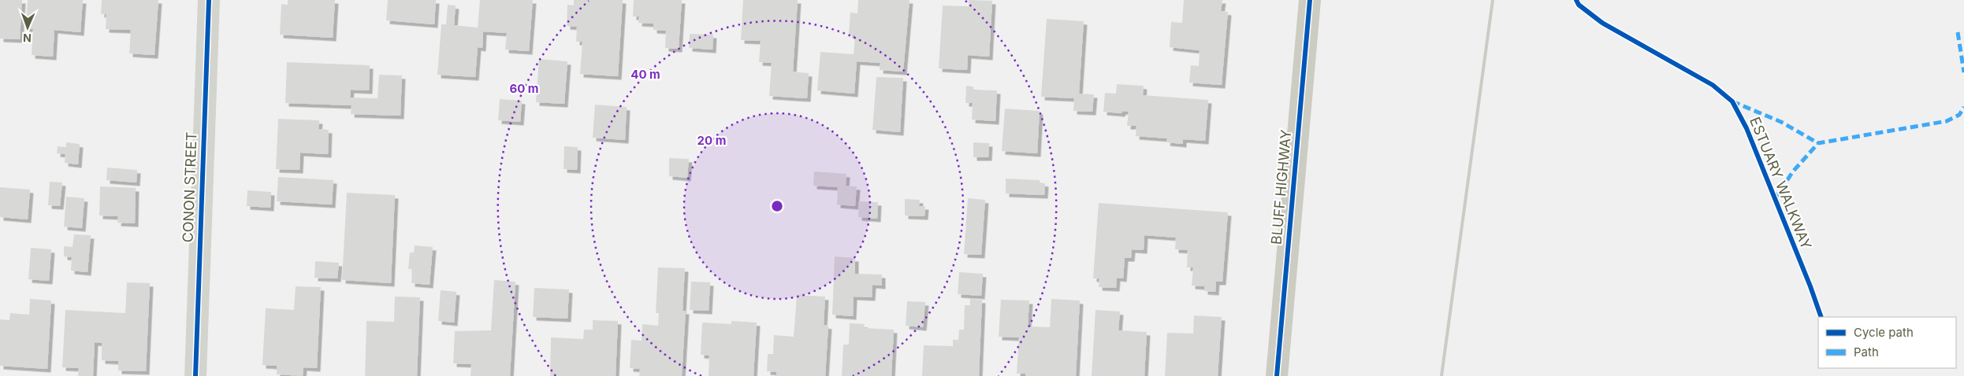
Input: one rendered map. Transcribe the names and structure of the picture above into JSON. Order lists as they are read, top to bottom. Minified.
{"streets":{"highway":["BLUFF HIGHWAY"],"street":["CONON STREET"],"cycle path":["ESTUARY WALKWAY"]},"legend":["Cycle path","Path"],"north":"bottom","rings":["40 m","60 m","20 m"]}
